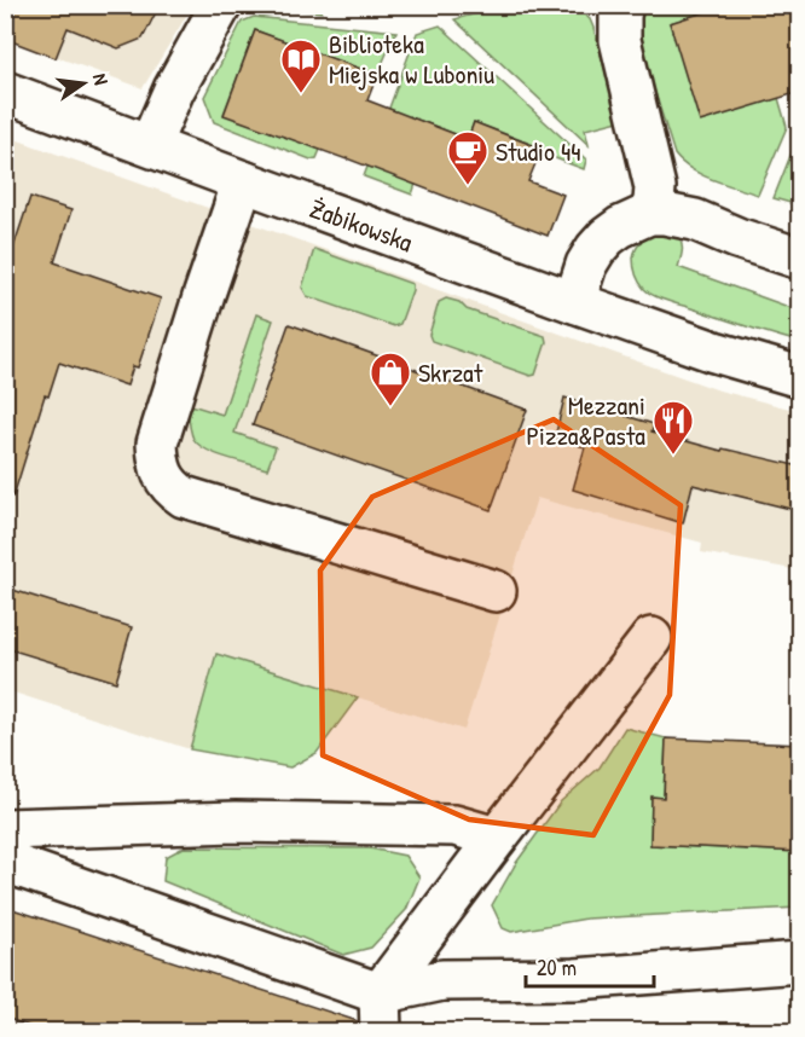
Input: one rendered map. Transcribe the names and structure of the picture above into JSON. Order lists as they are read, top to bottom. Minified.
{"streets":{"street":["Żabikowska"]},"places":{"library":["Biblioteka Miejska w Luboniu"],"cafe":["Studio 44"],"shop":["Skrzat"],"restaurant":["Mezzani Pizza&Pasta"]},"scale_bar":"20 m","north":"right"}
